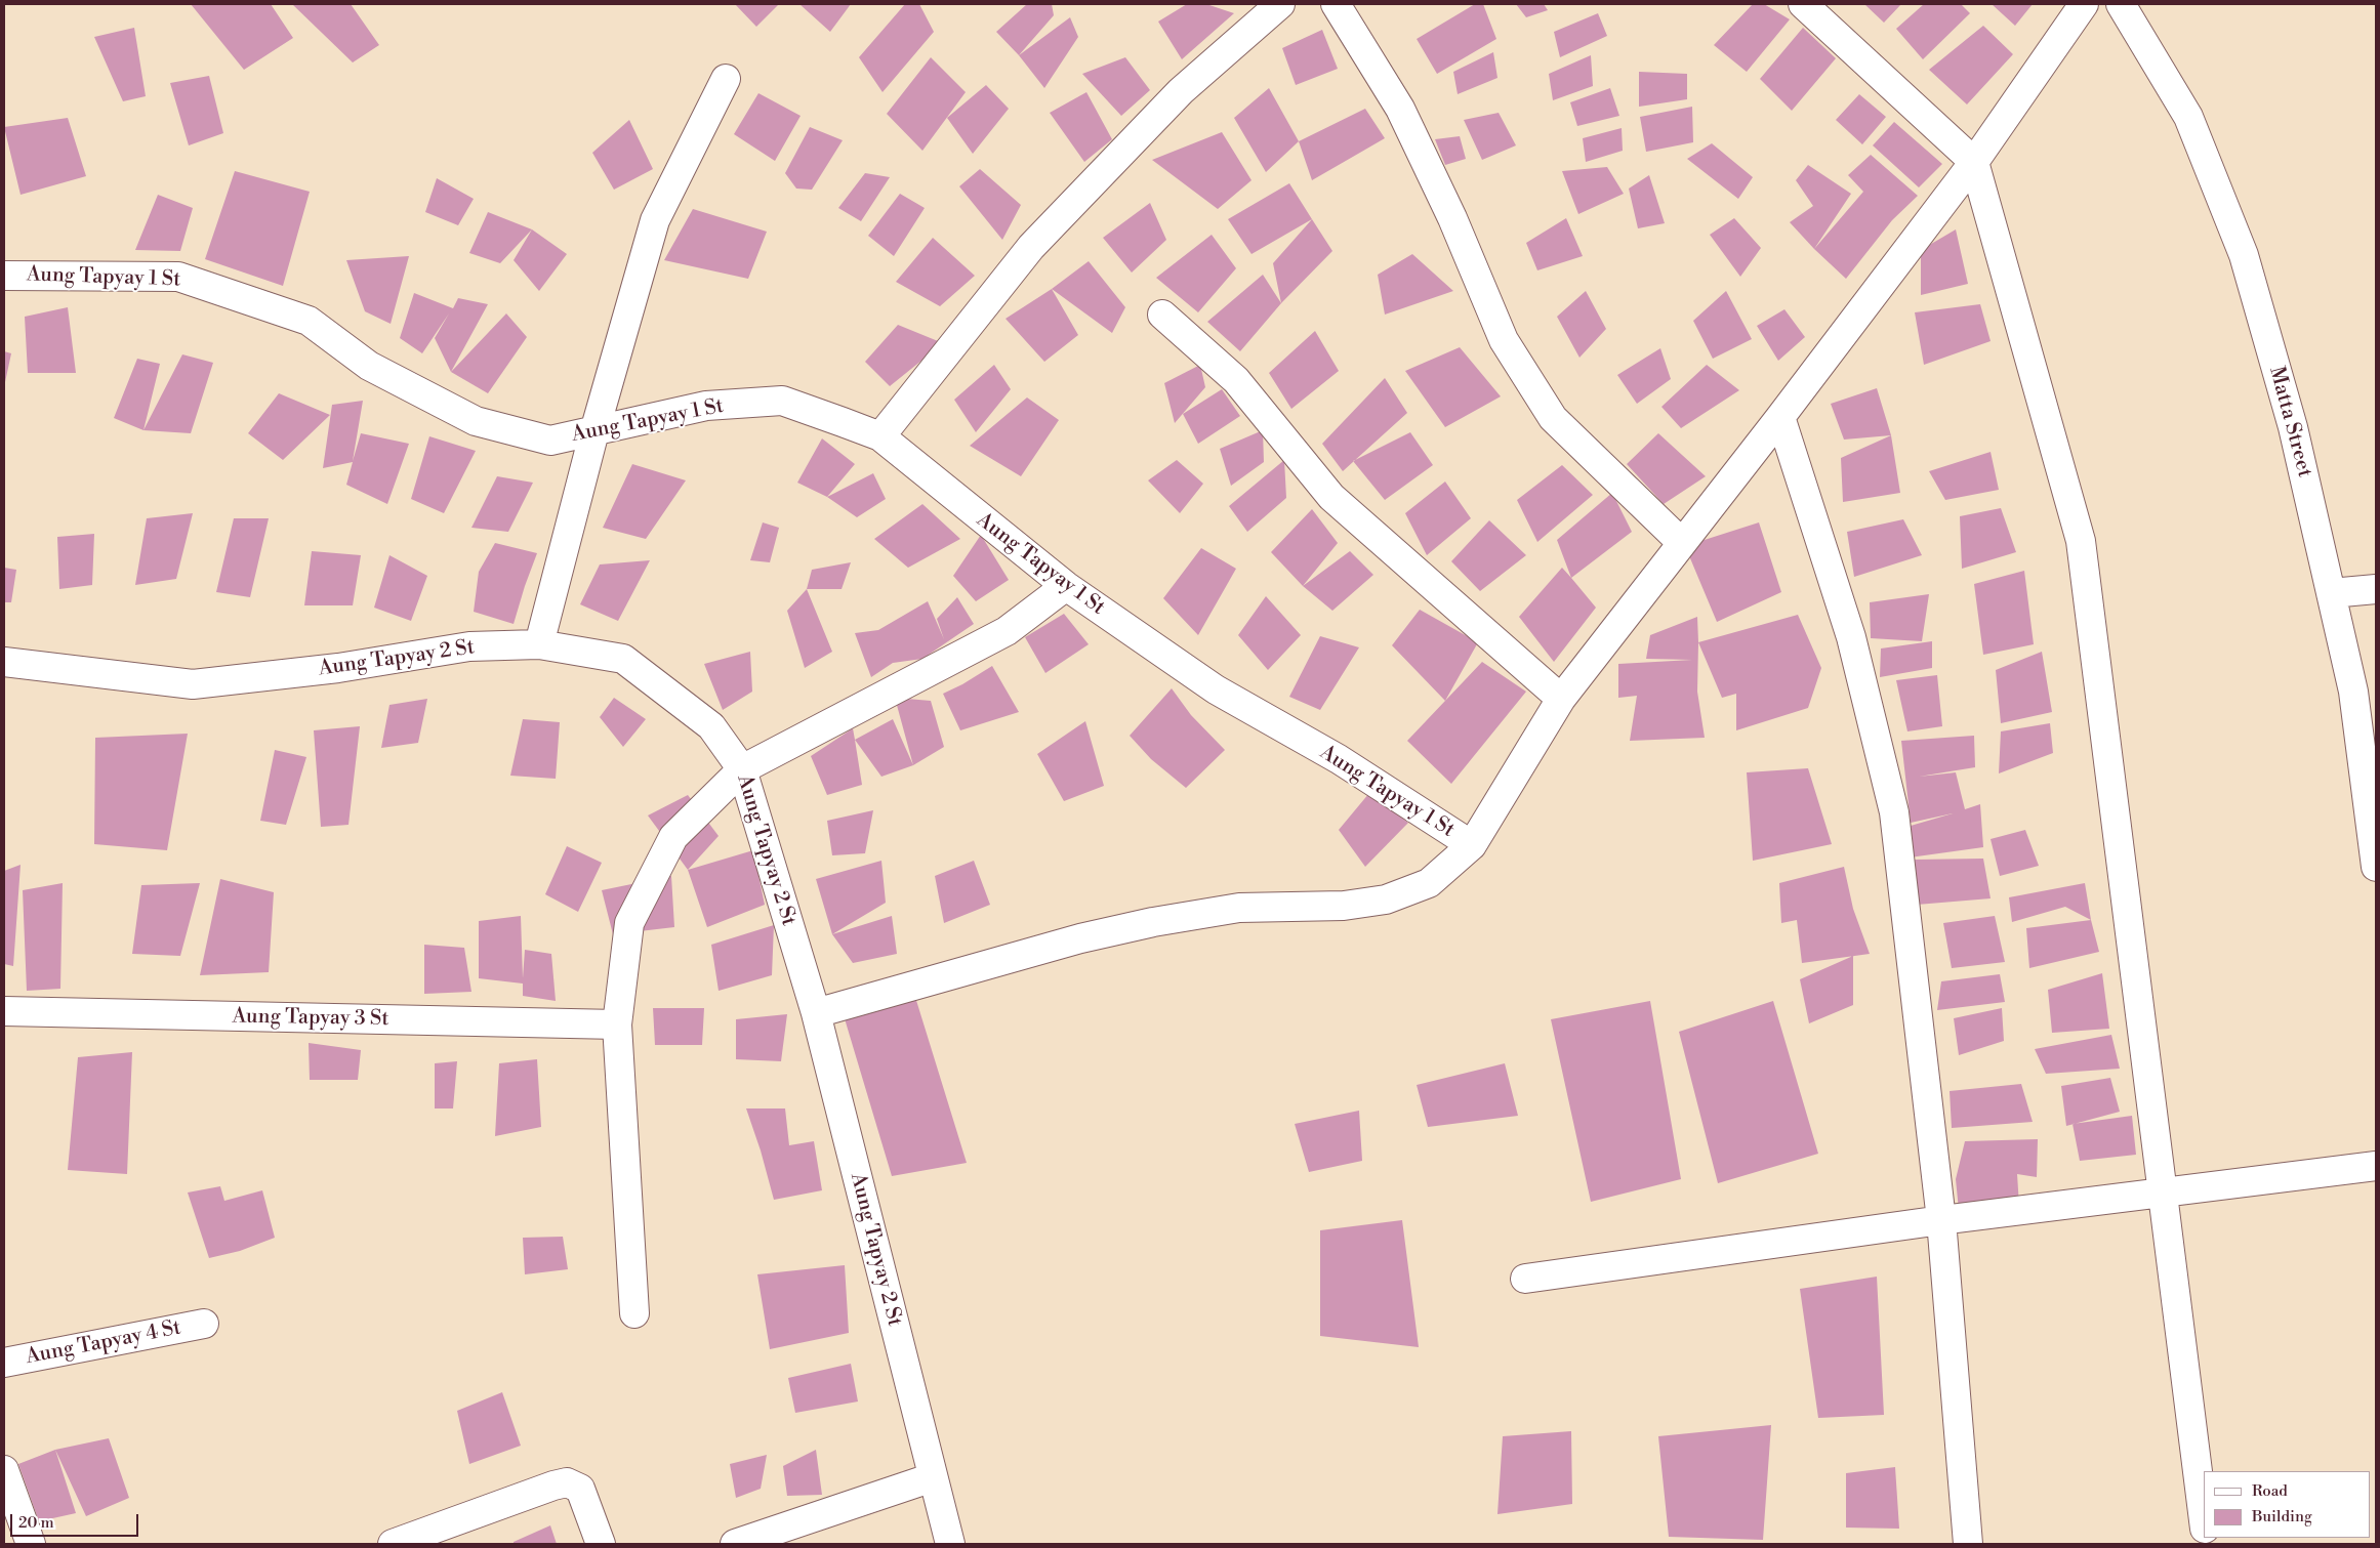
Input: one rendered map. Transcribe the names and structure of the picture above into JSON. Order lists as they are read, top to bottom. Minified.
{"streets":{"street":["Aung Tapyay 1 St","Matta Street","Aung Tapyay 2 St","Aung Tapyay 3 St","Aung Tapyay 4 St"]},"legend":["Road","Building"],"scale_bar":"20 m"}
